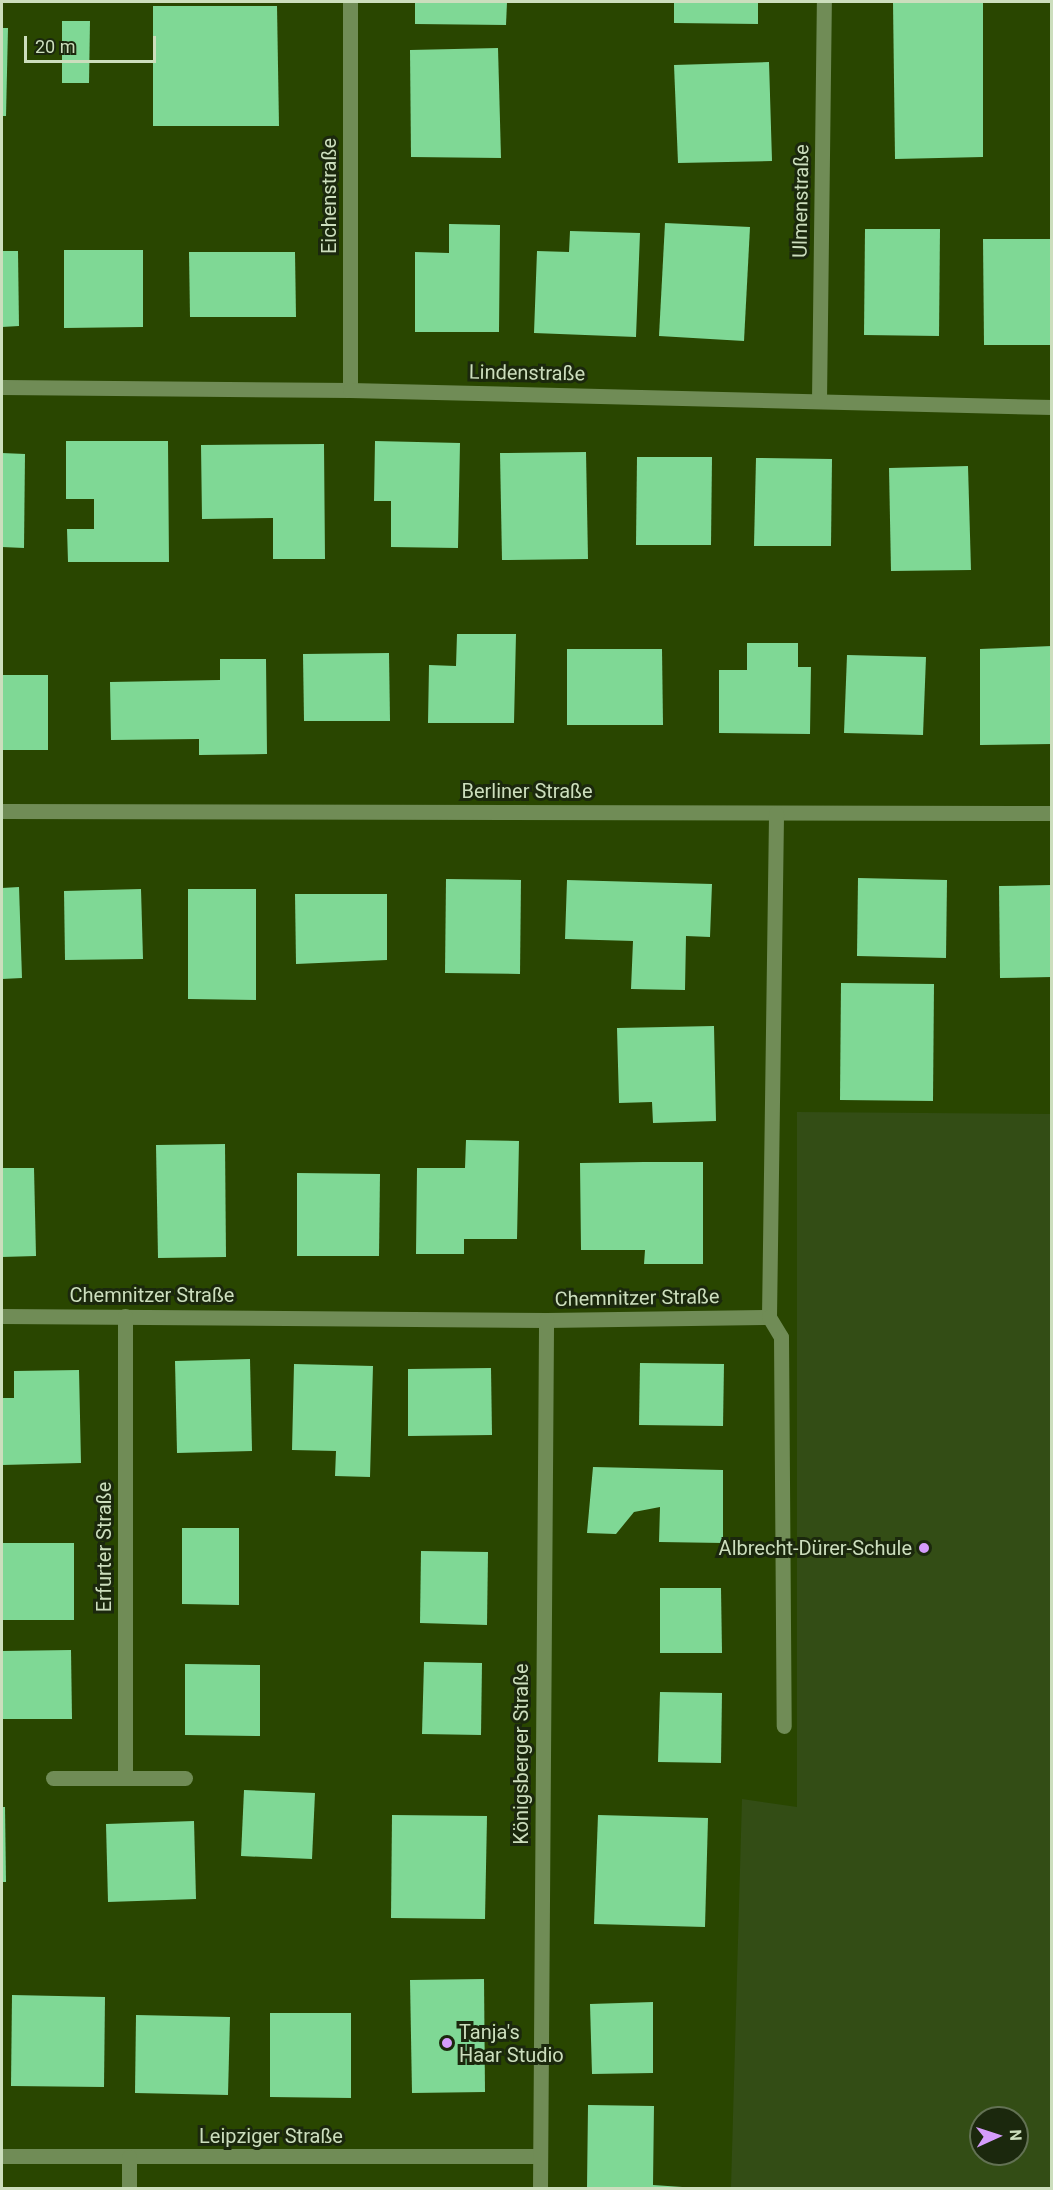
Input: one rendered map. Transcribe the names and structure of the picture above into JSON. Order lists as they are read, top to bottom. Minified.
{"streets":{"street":["Eichenstraße","Ulmenstraße","Lindenstraße","Berliner Straße","Chemnitzer Straße","Erfurter Straße","Königsberger Straße","Leipziger Straße"]},"crossings":[["Eichenstraße","Lindenstraße"],["Ulmenstraße","Lindenstraße"],["Chemnitzer Straße","Erfurter Straße"],["Chemnitzer Straße","Königsberger Straße"],["Königsberger Straße","Leipziger Straße"]],"places":["Albrecht-Dürer-Schule","Tanja's Haar Studio"],"scale_bar":"20 m","north":"right"}
